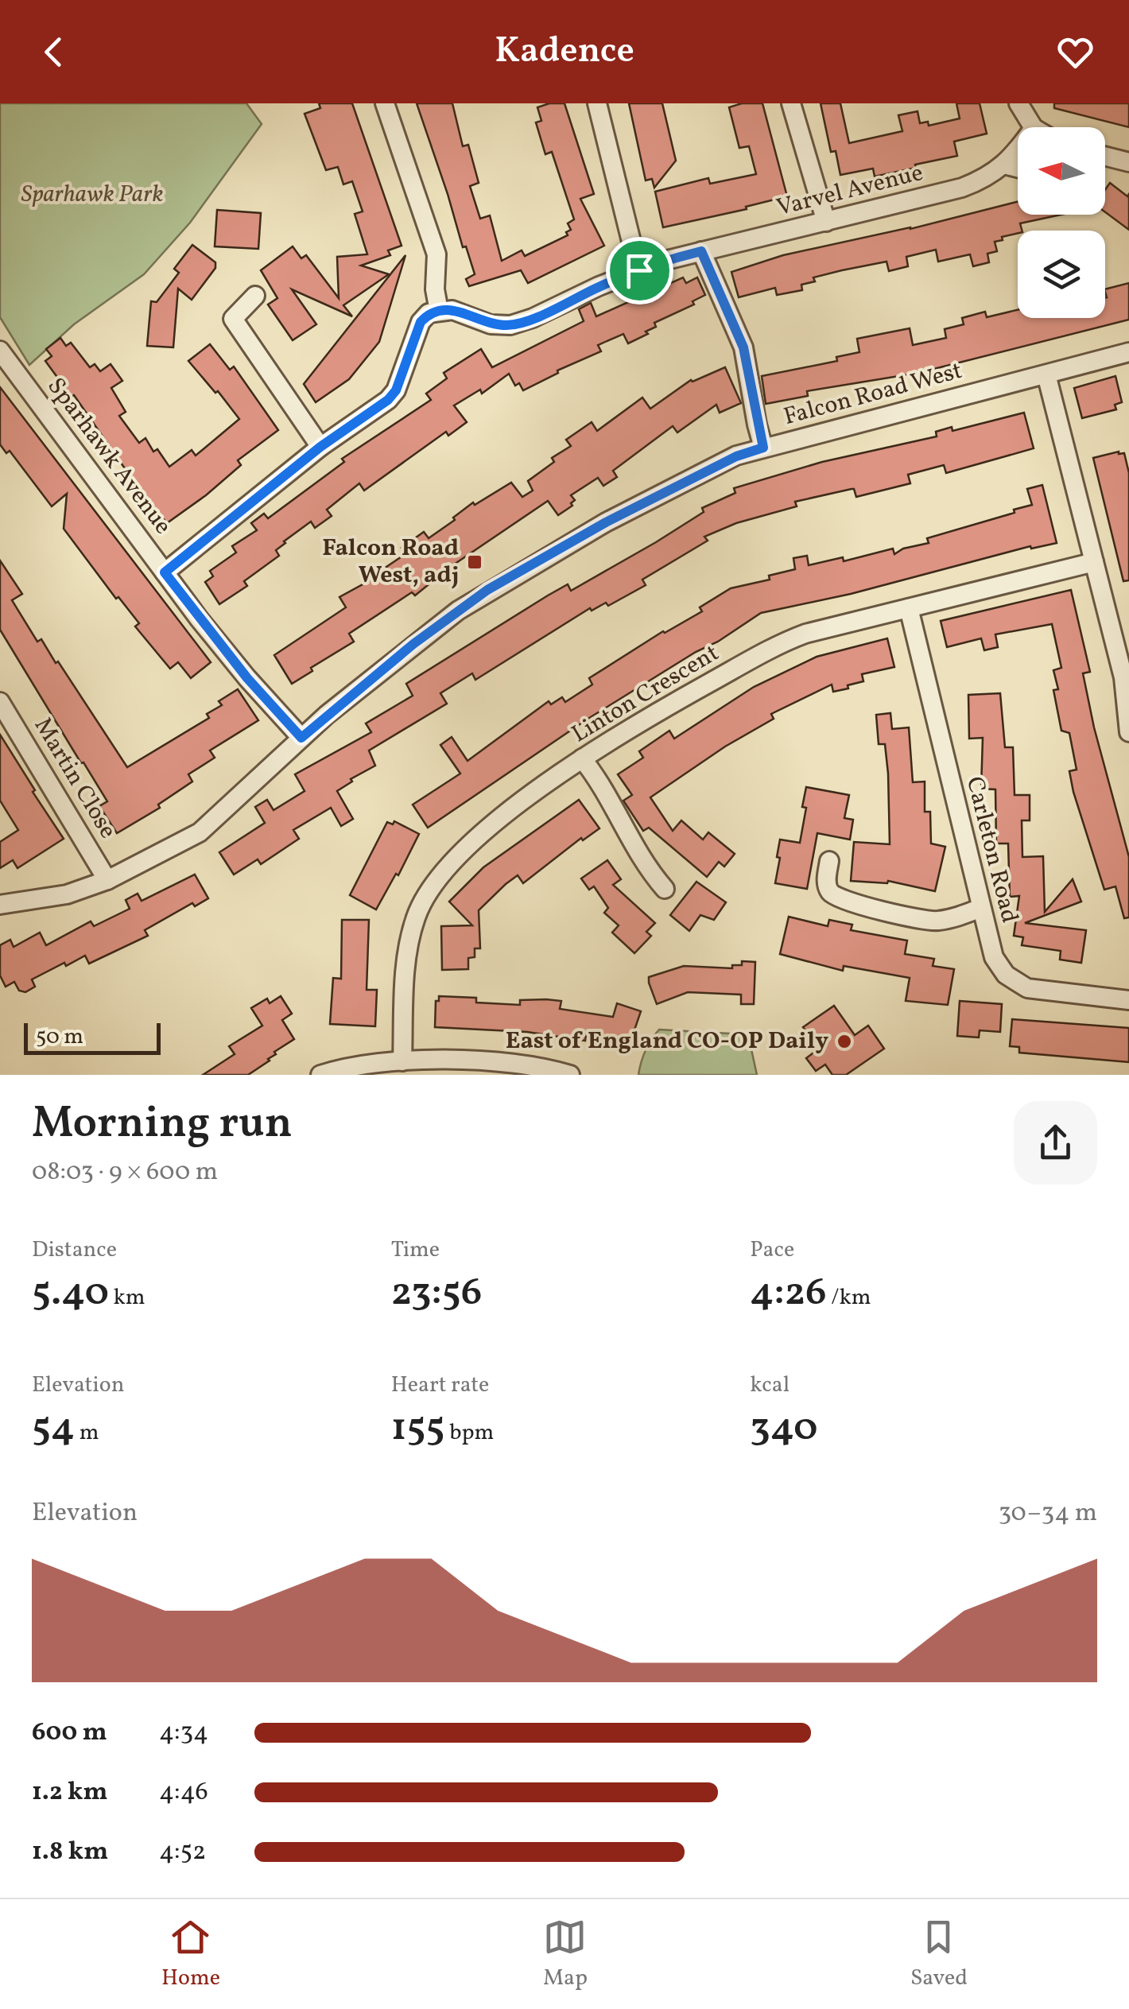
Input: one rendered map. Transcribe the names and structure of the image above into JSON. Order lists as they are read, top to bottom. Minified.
{"streets":{"street":["Varvel Avenue","Falcon Road West","Sparhawk Avenue","Linton Crescent","Martin Close","Carleton Road"]},"crossings":[["Falcon Road West","Sparhawk Avenue"],["Falcon Road West","Martin Close"],["Linton Crescent","Carleton Road"]],"parks":["Sparhawk Park"],"places":{"transit":["Falcon Road West, adj"],"other":["East of England CO-OP Daily"]},"scale_bar":"50 m","north":"left","page":{"header":"Kadence","scale":"50 m","heading":["Morning run","08:03 · 9 × 600 m"],"stats":[["Distance","5.40 km"],["Time","23:56"],["Pace","4:26 /km"],["Elevation","54 m"],["Heart rate","155 bpm"],["kcal","340"]],"chart":["Elevation","30–34 m"],"list":[{"name":"600 m","note":"4:34"},{"name":"1.2 km","note":"4:46"},{"name":"1.8 km","note":"4:52"}],"tabs":["Home","Map","Saved"]}}
